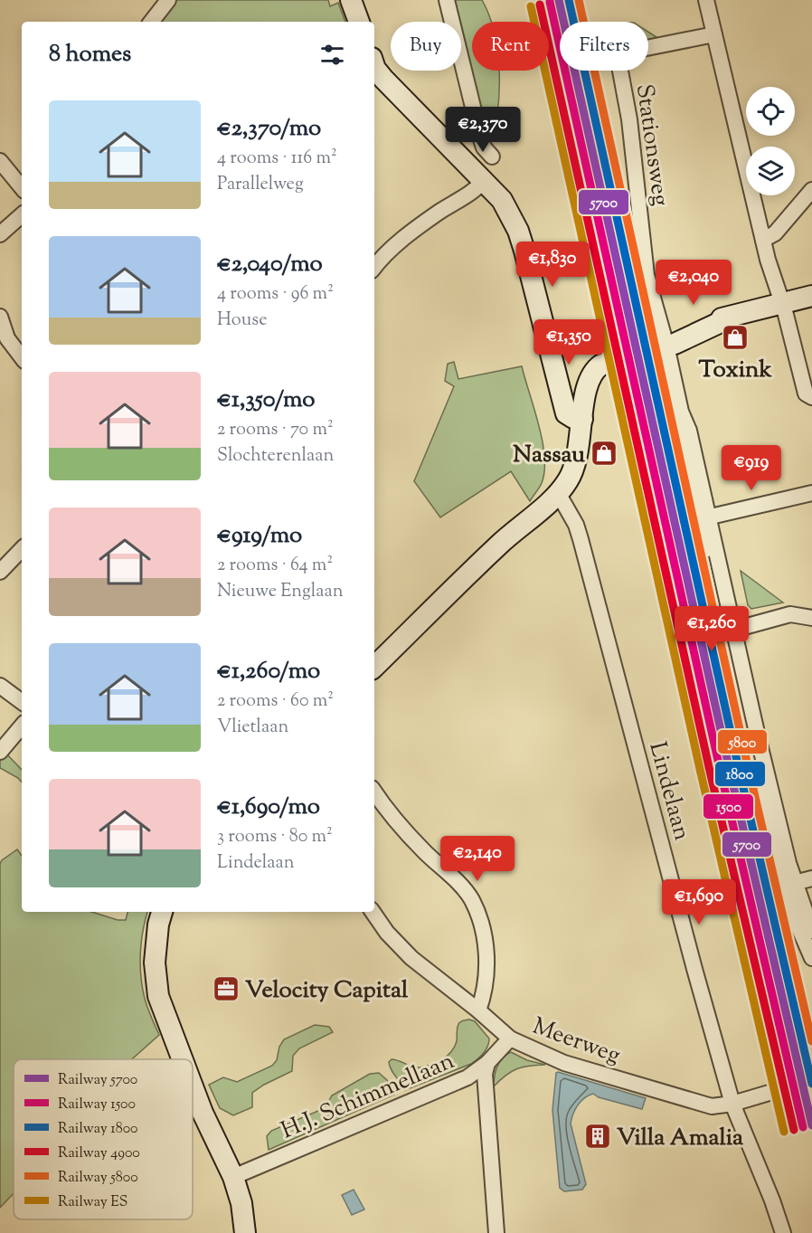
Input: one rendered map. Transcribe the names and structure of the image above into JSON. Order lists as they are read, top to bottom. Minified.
{"streets":{"street":["Stationsweg","Lindelaan","Meerweg","H.J. Schimmellaan"]},"crossings":[["Lindelaan","Meerweg"],["Meerweg","H.J. Schimmellaan"]],"places":{"shop":["Toxink","Nassau"],"office":["Velocity Capital"],"building":["Villa Amalia"]},"lines":["rail line 5700","rail line 1800","rail line 5800","rail line 1500","rail line 4900","rail line ES"],"legend":["Railway 5700","Railway 1500","Railway 1800","Railway 4900","Railway 5800","Railway ES"],"page":{"chip":["Buy","Rent","Filters"],"heading":"8 homes","list":[{"name":"€2,370/mo","note":"4 rooms · 116 m² · Parallelweg"},{"name":"€2,040/mo","note":"4 rooms · 96 m² · House"},{"name":"€1,350/mo","note":"2 rooms · 70 m² · Slochterenlaan"},{"name":"€919/mo","note":"2 rooms · 64 m² · Nieuwe Englaan"},{"name":"€1,260/mo","note":"2 rooms · 60 m² · Vlietlaan"},{"name":"€1,690/mo","note":"3 rooms · 80 m² · Lindelaan"}],"price":["€2,370","€1,830","€2,040","€1,350","€919","€1,260","€2,140","€1,690"]}}
